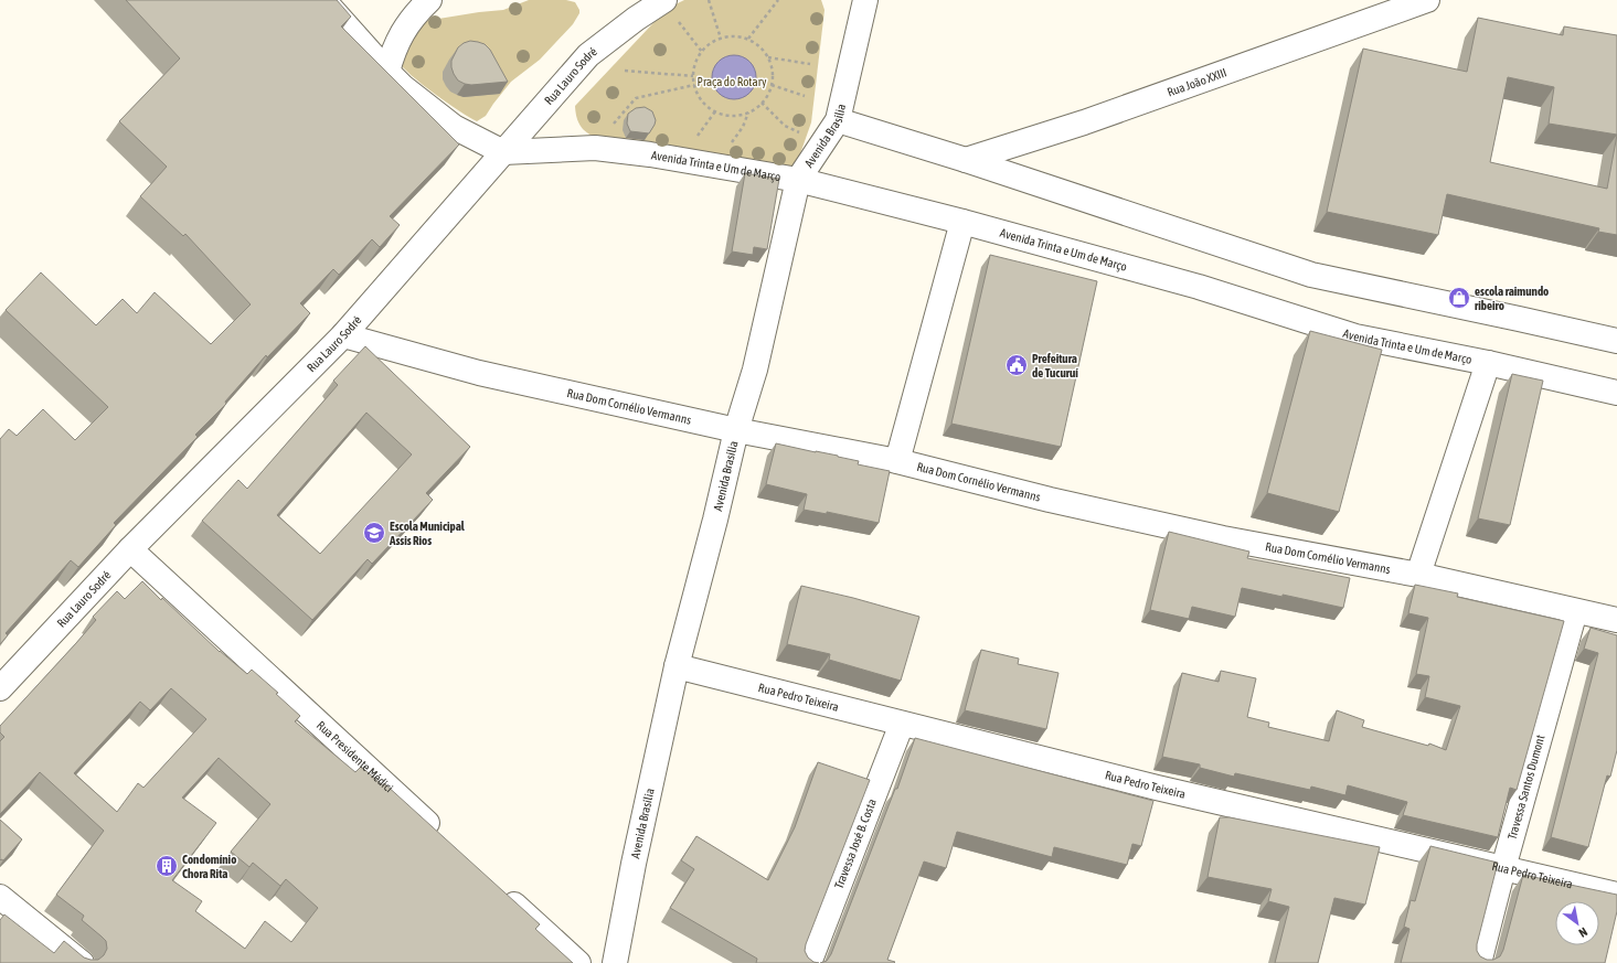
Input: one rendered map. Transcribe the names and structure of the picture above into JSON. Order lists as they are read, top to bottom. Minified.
{"streets":{"street":["Rua Lauro Sodré","Rua João XXIII","Avenida Brasília","Avenida Trinta e Um de Março","Rua Dom Cornélio Vermanns","Rua Pedro Teixeira","Rua Presidente Médici","Travessa Santos Dumont","Travessa José B. Costa"]},"crossings":[["Rua Lauro Sodré","Avenida Trinta e Um de Março"],["Rua Lauro Sodré","Rua Dom Cornélio Vermanns"],["Rua Lauro Sodré","Rua Presidente Médici"],["Avenida Brasília","Avenida Trinta e Um de Março"],["Avenida Brasília","Rua Dom Cornélio Vermanns"],["Avenida Brasília","Rua Pedro Teixeira"],["Rua Dom Cornélio Vermanns","Travessa Santos Dumont"],["Rua Pedro Teixeira","Travessa Santos Dumont"],["Rua Pedro Teixeira","Travessa José B. Costa"]],"parks":["Praça do Rotary"],"places":{"shop":["escola raimundo ribeiro"],"public building":["Prefeitura de Tucuruí"],"school or university":["Escola Municipal Assis Rios"],"building":["Condomínio Chora Rita"]},"north":"bottom right"}
